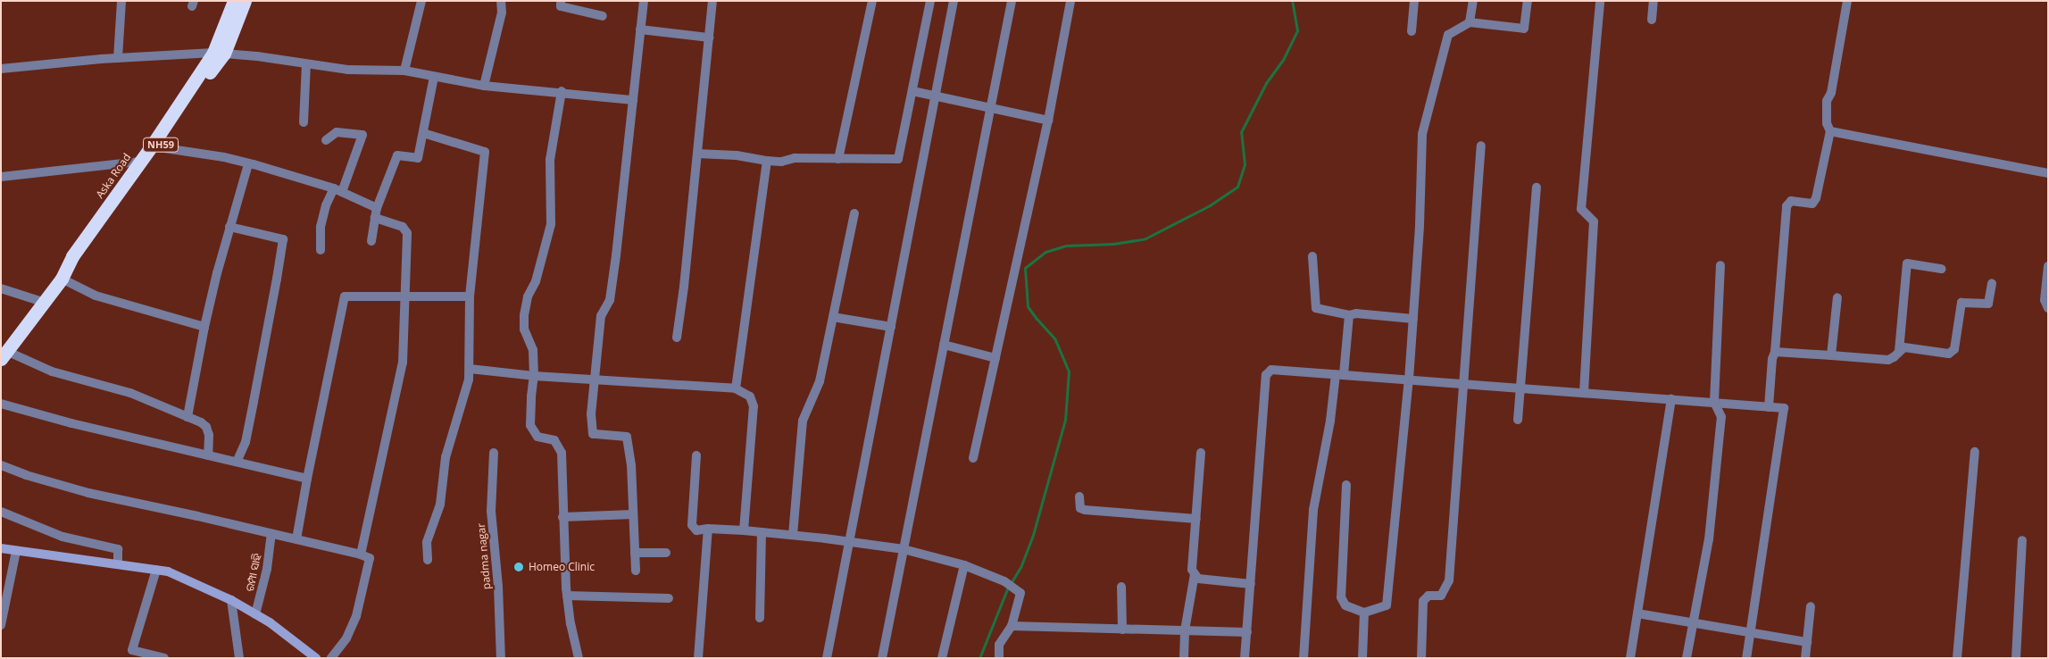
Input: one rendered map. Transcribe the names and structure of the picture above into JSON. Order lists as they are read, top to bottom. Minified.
{"streets":{"highway":["NH59","Aska Road"],"street":["padma nagar","ରମ୍ପା ସାହି"]},"crossings":[["NH59","Aska Road"]],"places":["Homeo Clinic"]}
